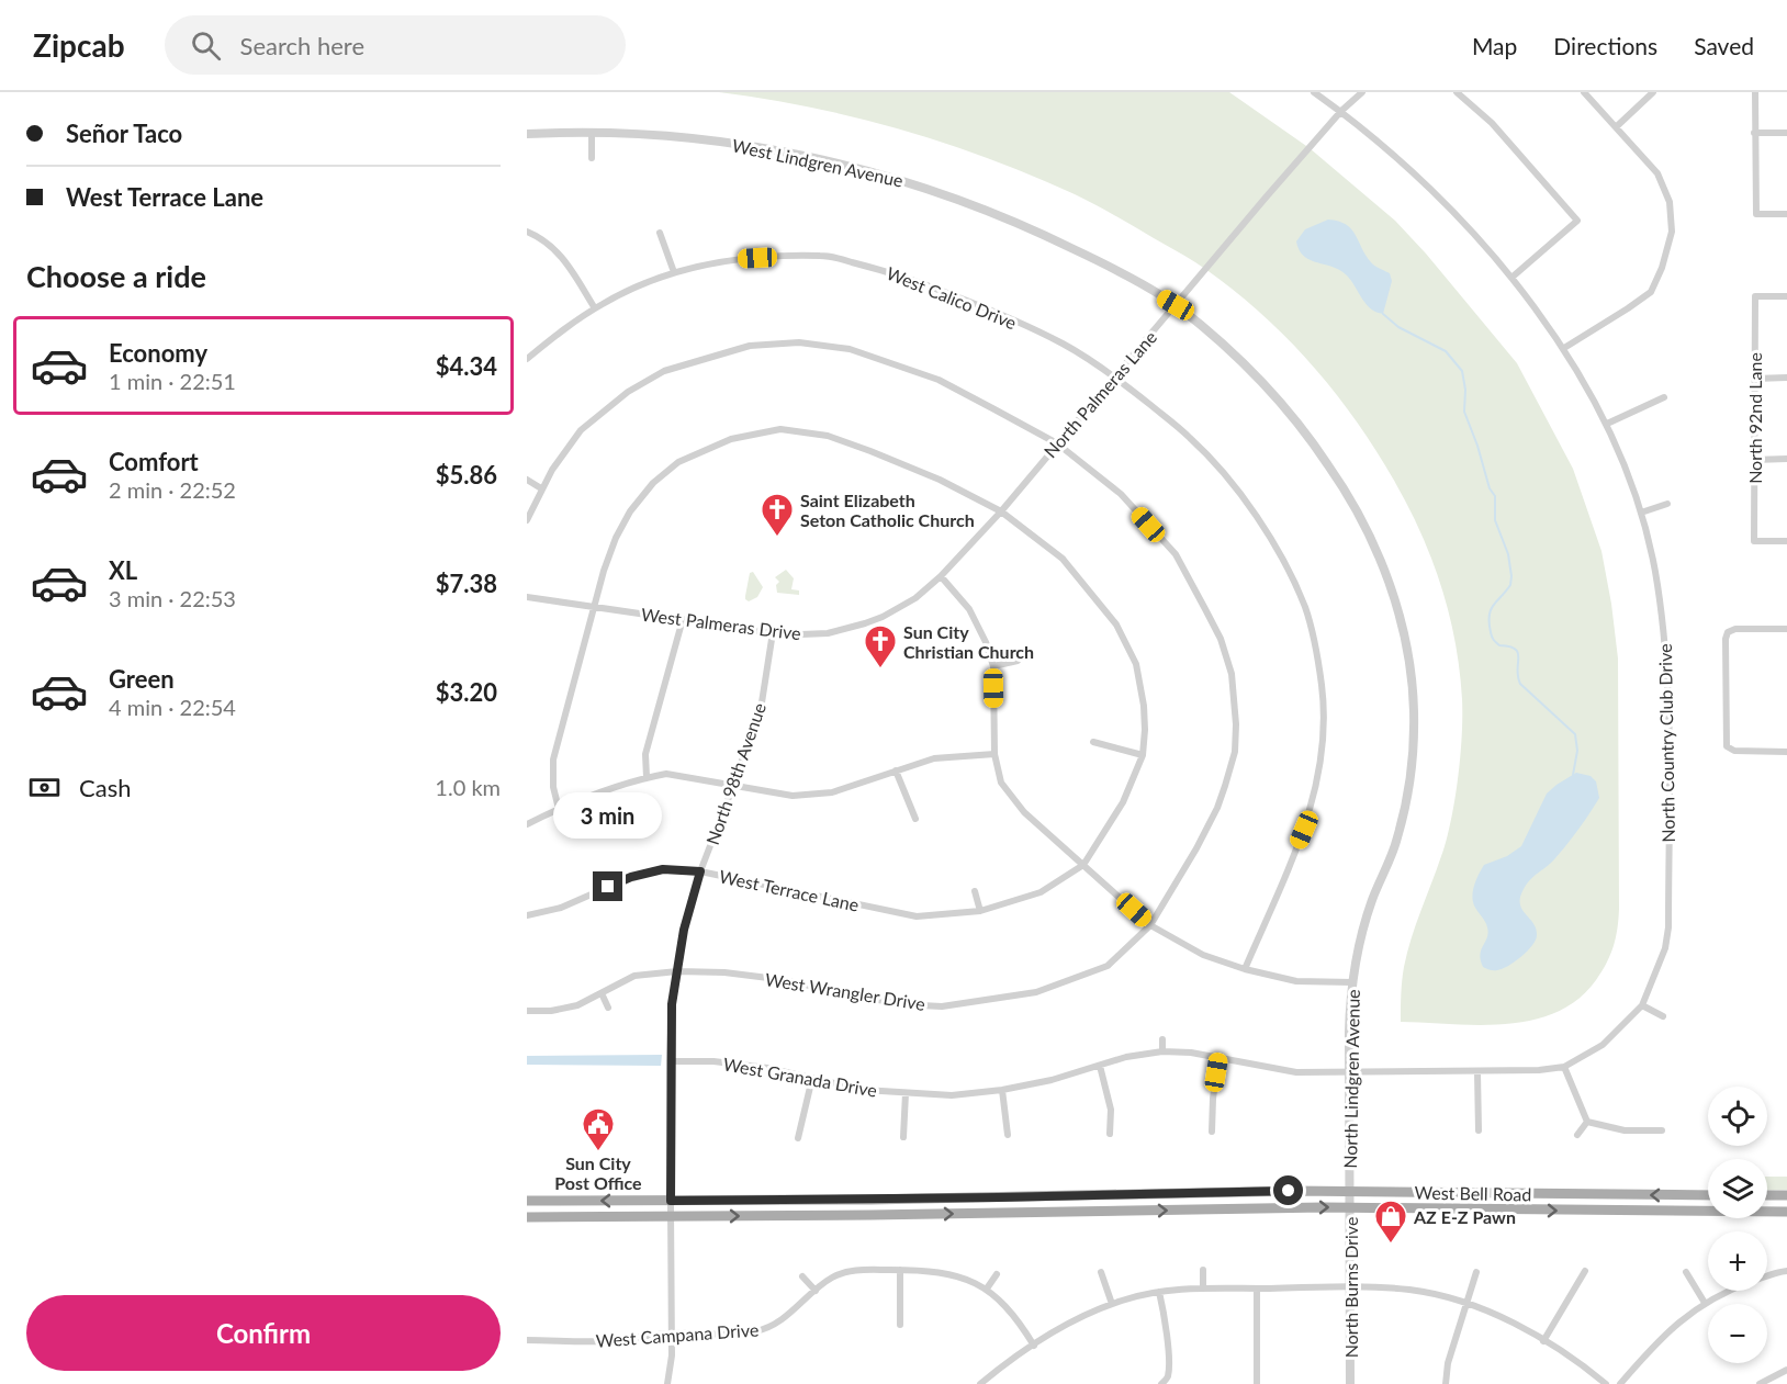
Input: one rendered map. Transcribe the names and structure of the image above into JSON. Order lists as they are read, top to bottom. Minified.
{"streets":{"main road":["West Bell Road"],"street":["West Lindgren Avenue","West Calico Drive","North Palmeras Lane","North 92nd Lane","West Palmeras Drive","North Country Club Drive","North 98th Avenue","West Terrace Lane","West Wrangler Drive","West Granada Drive","North Lindgren Avenue","North Burns Drive","West Campana Drive"]},"crossings":[["West Lindgren Avenue","North Palmeras Lane"],["West Lindgren Avenue","North Lindgren Avenue"],["West Calico Drive","North Palmeras Lane"],["North Palmeras Lane","West Palmeras Drive"],["North Palmeras Lane","North Country Club Drive"],["North Palmeras Lane","West Wrangler Drive"],["North Palmeras Lane","North Lindgren Avenue"],["West Palmeras Drive","North 98th Avenue"],["North 98th Avenue","West Terrace Lane"],["North 98th Avenue","West Wrangler Drive"],["North 98th Avenue","West Granada Drive"],["North 98th Avenue","West Bell Road"],["North 98th Avenue","West Campana Drive"],["West Granada Drive","North Lindgren Avenue"],["North Lindgren Avenue","West Bell Road"],["North Lindgren Avenue","North Burns Drive"],["West Bell Road","North Burns Drive"]],"places":{"church":["Saint Elizabeth Seton Catholic Church","Sun City Christian Church"],"public building":["Sun City Post Office"],"shop":["AZ E-Z Pawn"]},"page":{"header":"Zipcab","search":"Search here","nav":["Map","Directions","Saved"],"banner":["Señor Taco","West Terrace Lane"],"heading":"Choose a ride","list":[{"name":"Economy","note":"1 min · 22:51","value":"$4.34"},{"name":"Comfort","note":"2 min · 22:52","value":"$5.86"},{"name":"XL","note":"3 min · 22:53","value":"$7.38"},{"name":"Green","note":"4 min · 22:54","value":"$3.20"}],"pay":["Cash","1.0 km"],"bubble":"3 min","map_buttons":["+","−"],"buttons":"Confirm"}}
